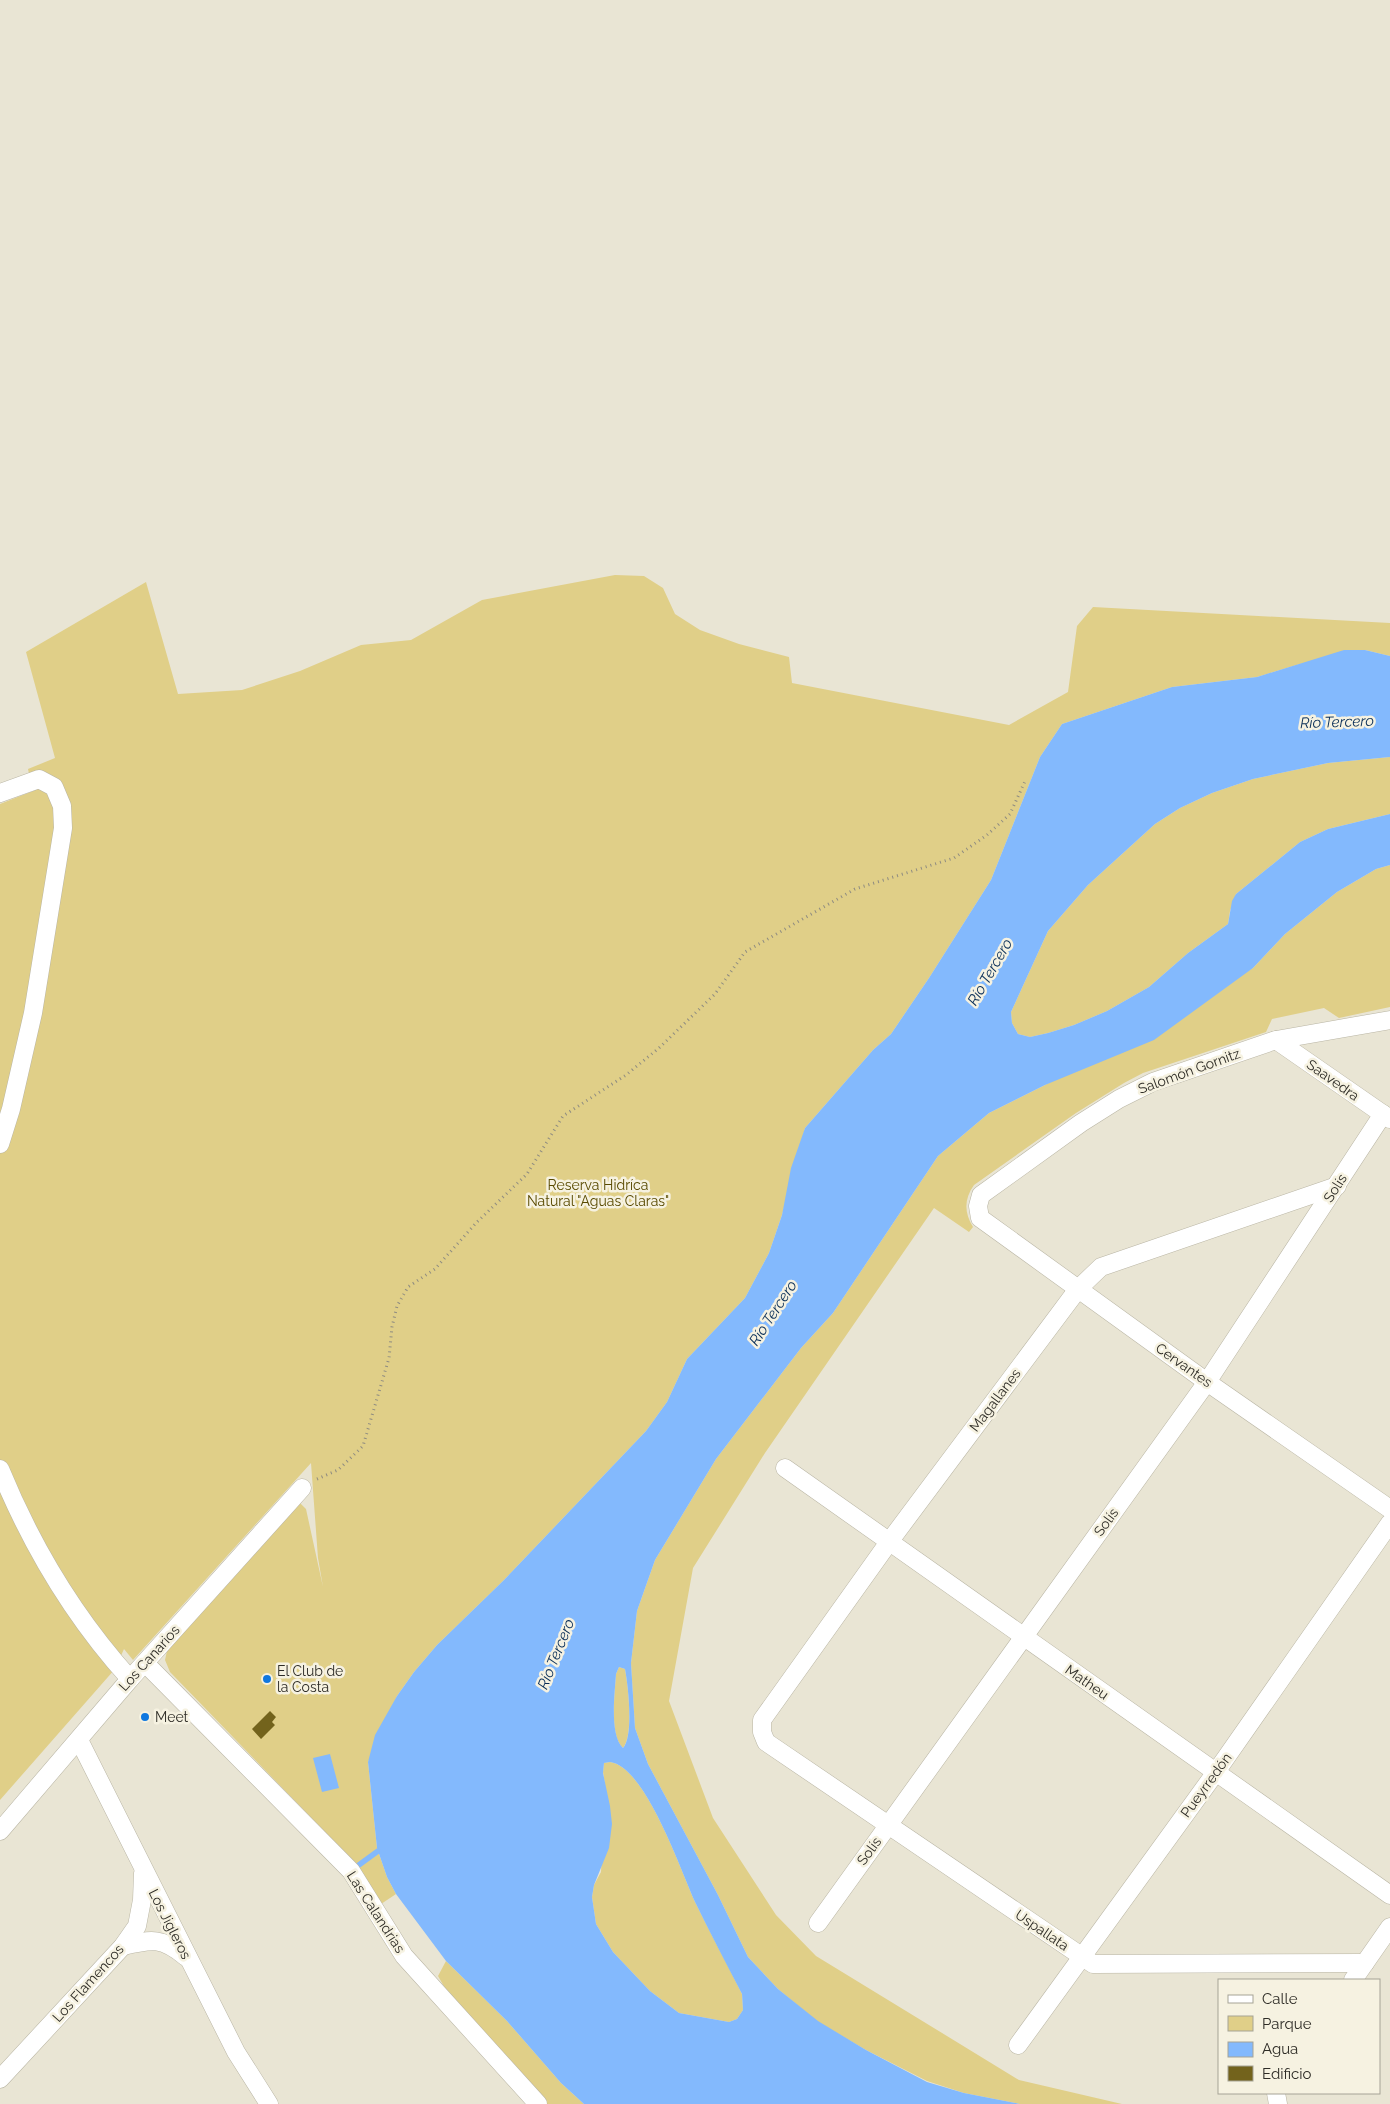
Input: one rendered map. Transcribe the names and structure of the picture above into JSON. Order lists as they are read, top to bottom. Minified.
{"streets":{"street":["Salomón Gornitz","Saavedra","Solís","Cervantes","Magallanes","Los Canarios","Matheu","Pueyrredón","Las Calandrias","Los Jigleros","Uspallata","Los Flamencos"]},"crossings":[["Salomón Gornitz","Saavedra"],["Salomón Gornitz","Cervantes"],["Saavedra","Solís"],["Solís","Cervantes"],["Solís","Magallanes"],["Solís","Matheu"],["Solís","Uspallata"],["Cervantes","Magallanes"],["Magallanes","Matheu"],["Magallanes","Uspallata"],["Los Canarios","Las Calandrias"],["Los Canarios","Los Jigleros"],["Matheu","Pueyrredón"],["Pueyrredón","Uspallata"],["Los Jigleros","Los Flamencos"]],"water":["Río Tercero"],"parks":["Reserva Hidríca Natural \"Aguas Claras\""],"places":["El Club de la Costa","Meet"],"legend":["Calle","Parque","Agua","Edificio"]}
